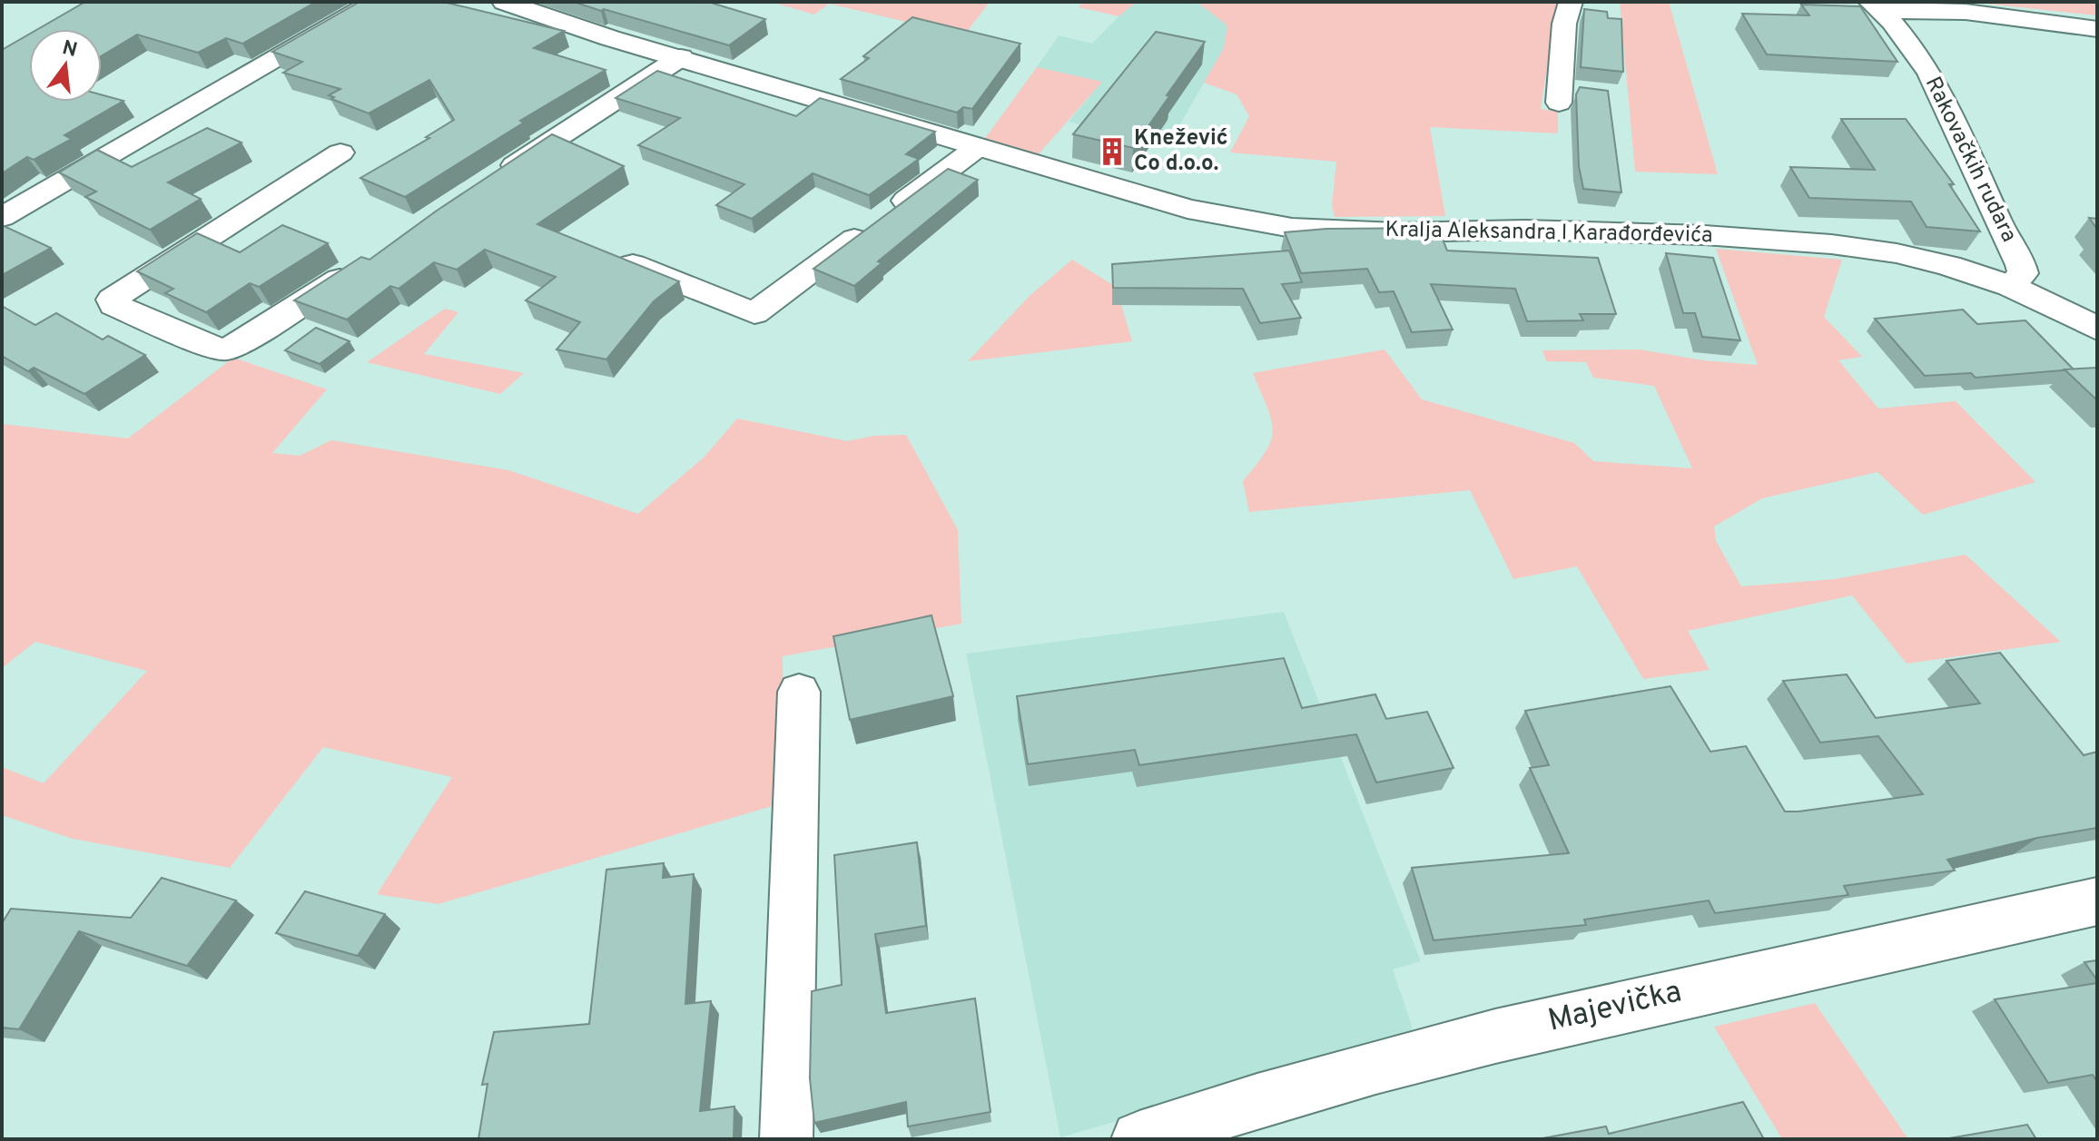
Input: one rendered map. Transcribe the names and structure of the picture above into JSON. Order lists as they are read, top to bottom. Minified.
{"streets":{"street":["Rakovačkih rudara","Kralja Aleksandra I Karađorđevića","Majevička"]},"crossings":[["Rakovačkih rudara","Kralja Aleksandra I Karađorđevića"]],"places":{"building":["Knežević Co d.o.o."]},"north":"top"}
